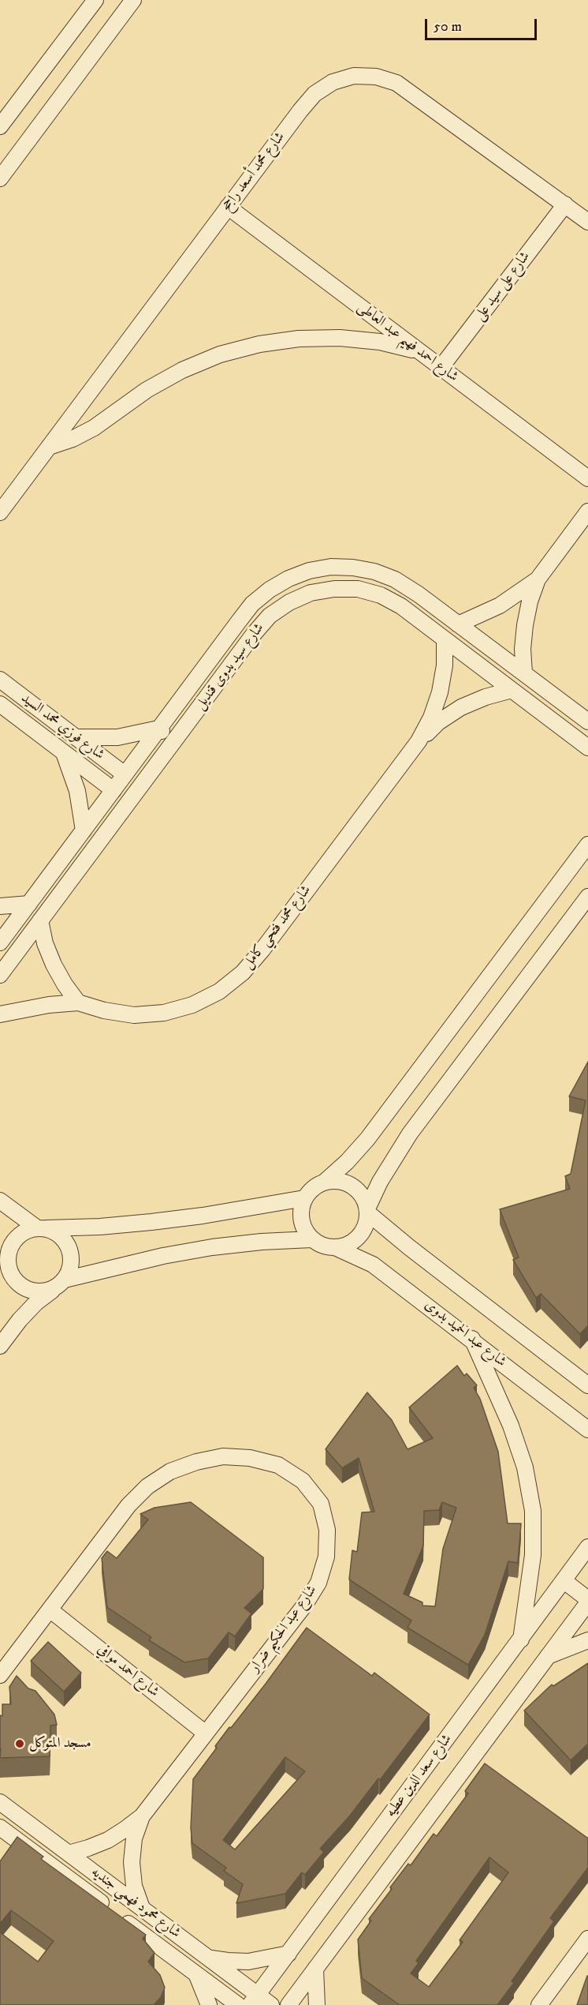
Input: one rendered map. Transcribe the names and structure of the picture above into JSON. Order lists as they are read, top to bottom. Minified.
{"streets":{"street":["شارع محمد أسعد راجح","شارع على سيد على","شارع احمد فهيم عبد العاطى","شارع سيد بدوى قنديل","شارع فوزي محمد السيد","شارع محمد فتحي كامل","شارع عبد الحميد بدوى","شارع عبد الحكيم ضرار","شارع احمد موافي","شارع سعد الدين عطيه","شارع محمود فهمي جنديه"]},"crossings":[["شارع محمد أسعد راجح","شارع على سيد على"],["شارع محمد أسعد راجح","شارع احمد فهيم عبد العاطى"],["شارع على سيد على","شارع احمد فهيم عبد العاطى"],["شارع سيد بدوى قنديل","شارع فوزي محمد السيد"],["شارع سيد بدوى قنديل","شارع محمد فتحي كامل"],["شارع عبد الحكيم ضرار","شارع احمد موافي"],["شارع عبد الحكيم ضرار","شارع محمود فهمي جنديه"],["شارع سعد الدين عطيه","شارع محمود فهمي جنديه"]],"places":["مسجد المتوكل"],"scale_bar":"50 m"}
